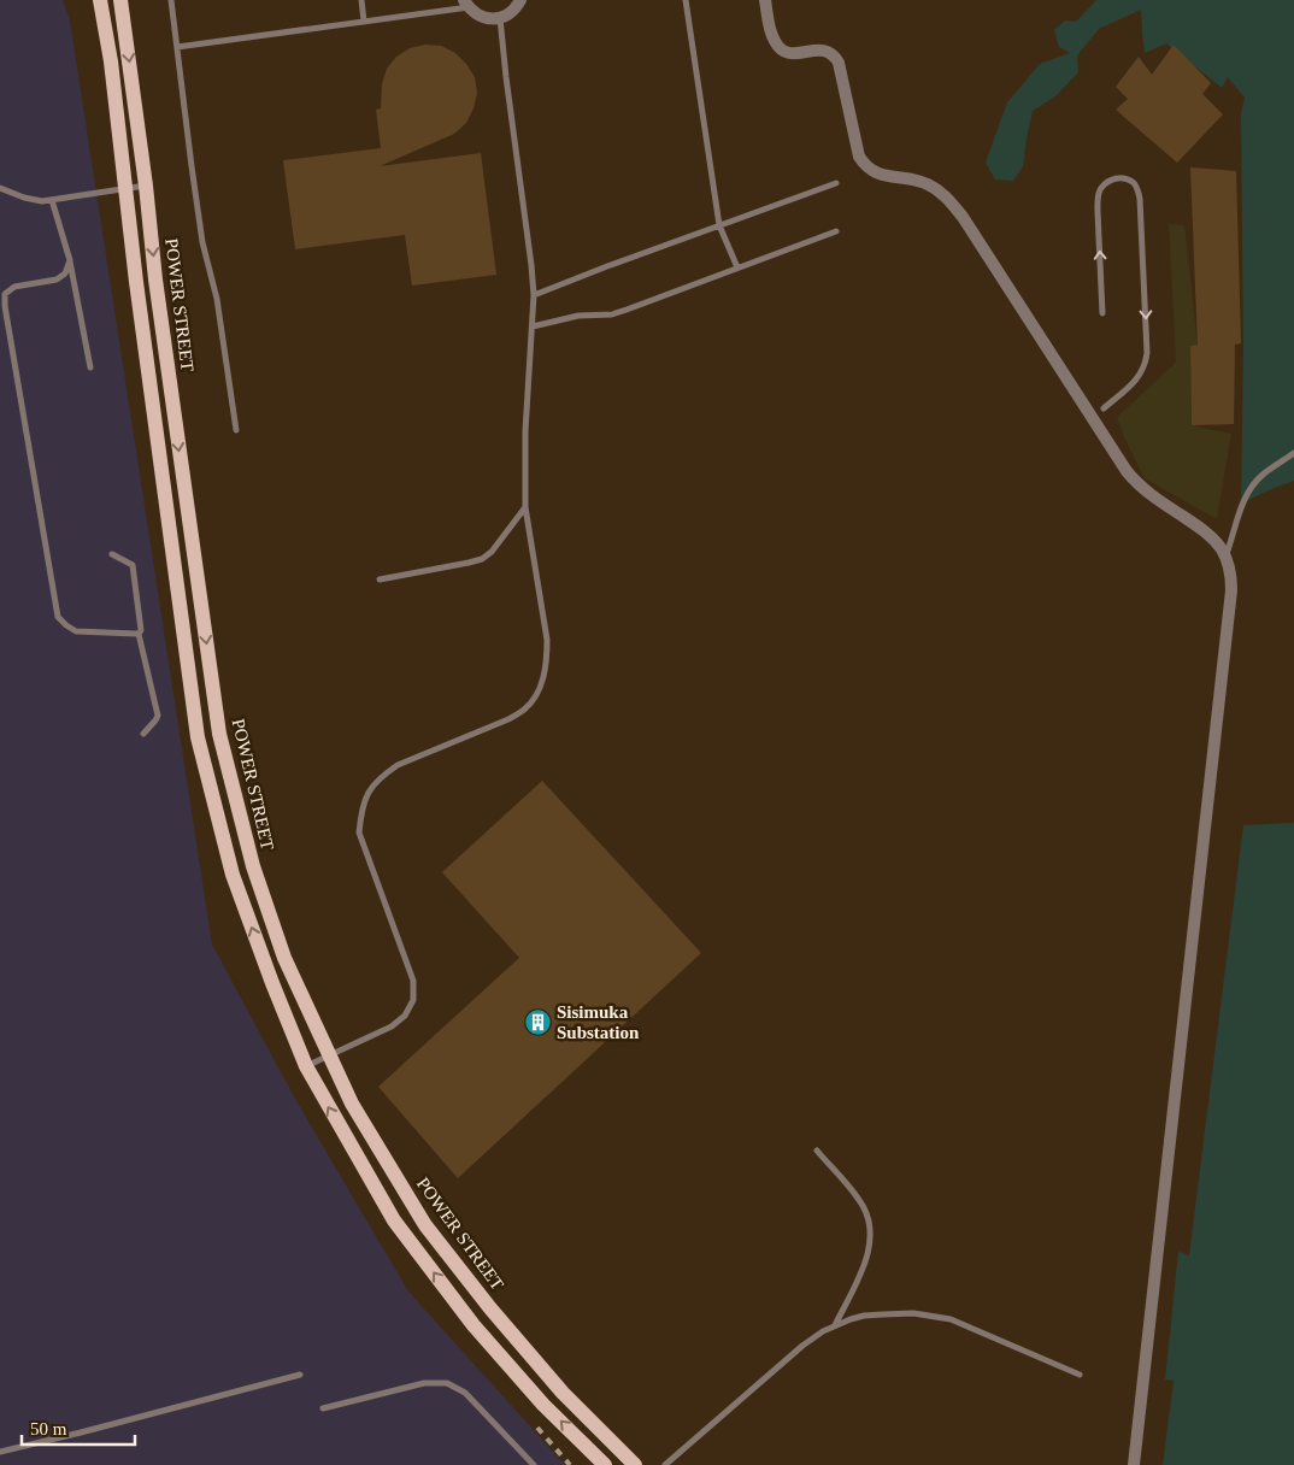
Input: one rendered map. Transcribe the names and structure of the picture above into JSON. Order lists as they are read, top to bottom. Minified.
{"streets":{"main road":["POWER STREET"]},"places":{"building":["Sisimuka Substation"]},"scale_bar":"50 m"}
